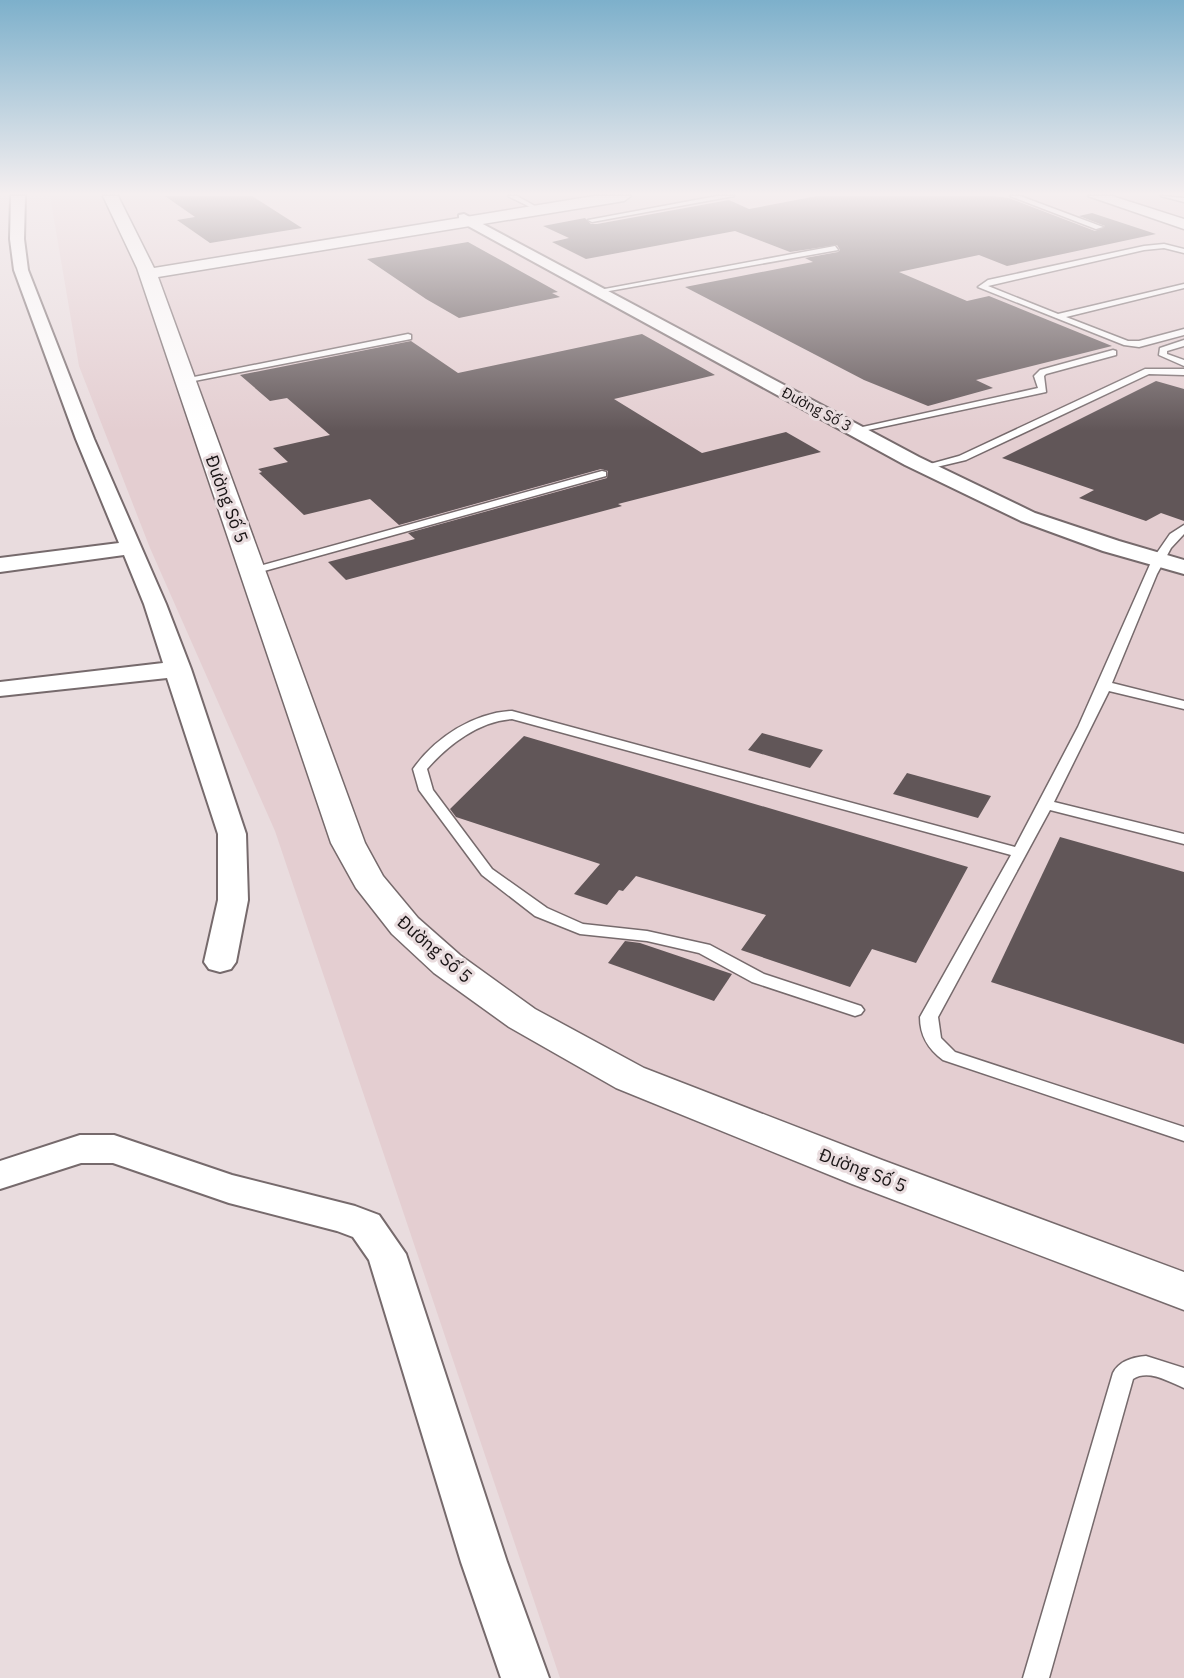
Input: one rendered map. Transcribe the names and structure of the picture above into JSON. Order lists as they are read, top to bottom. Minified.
{"streets":{"street":["Đường Số 3","Đường Số 5"]}}
